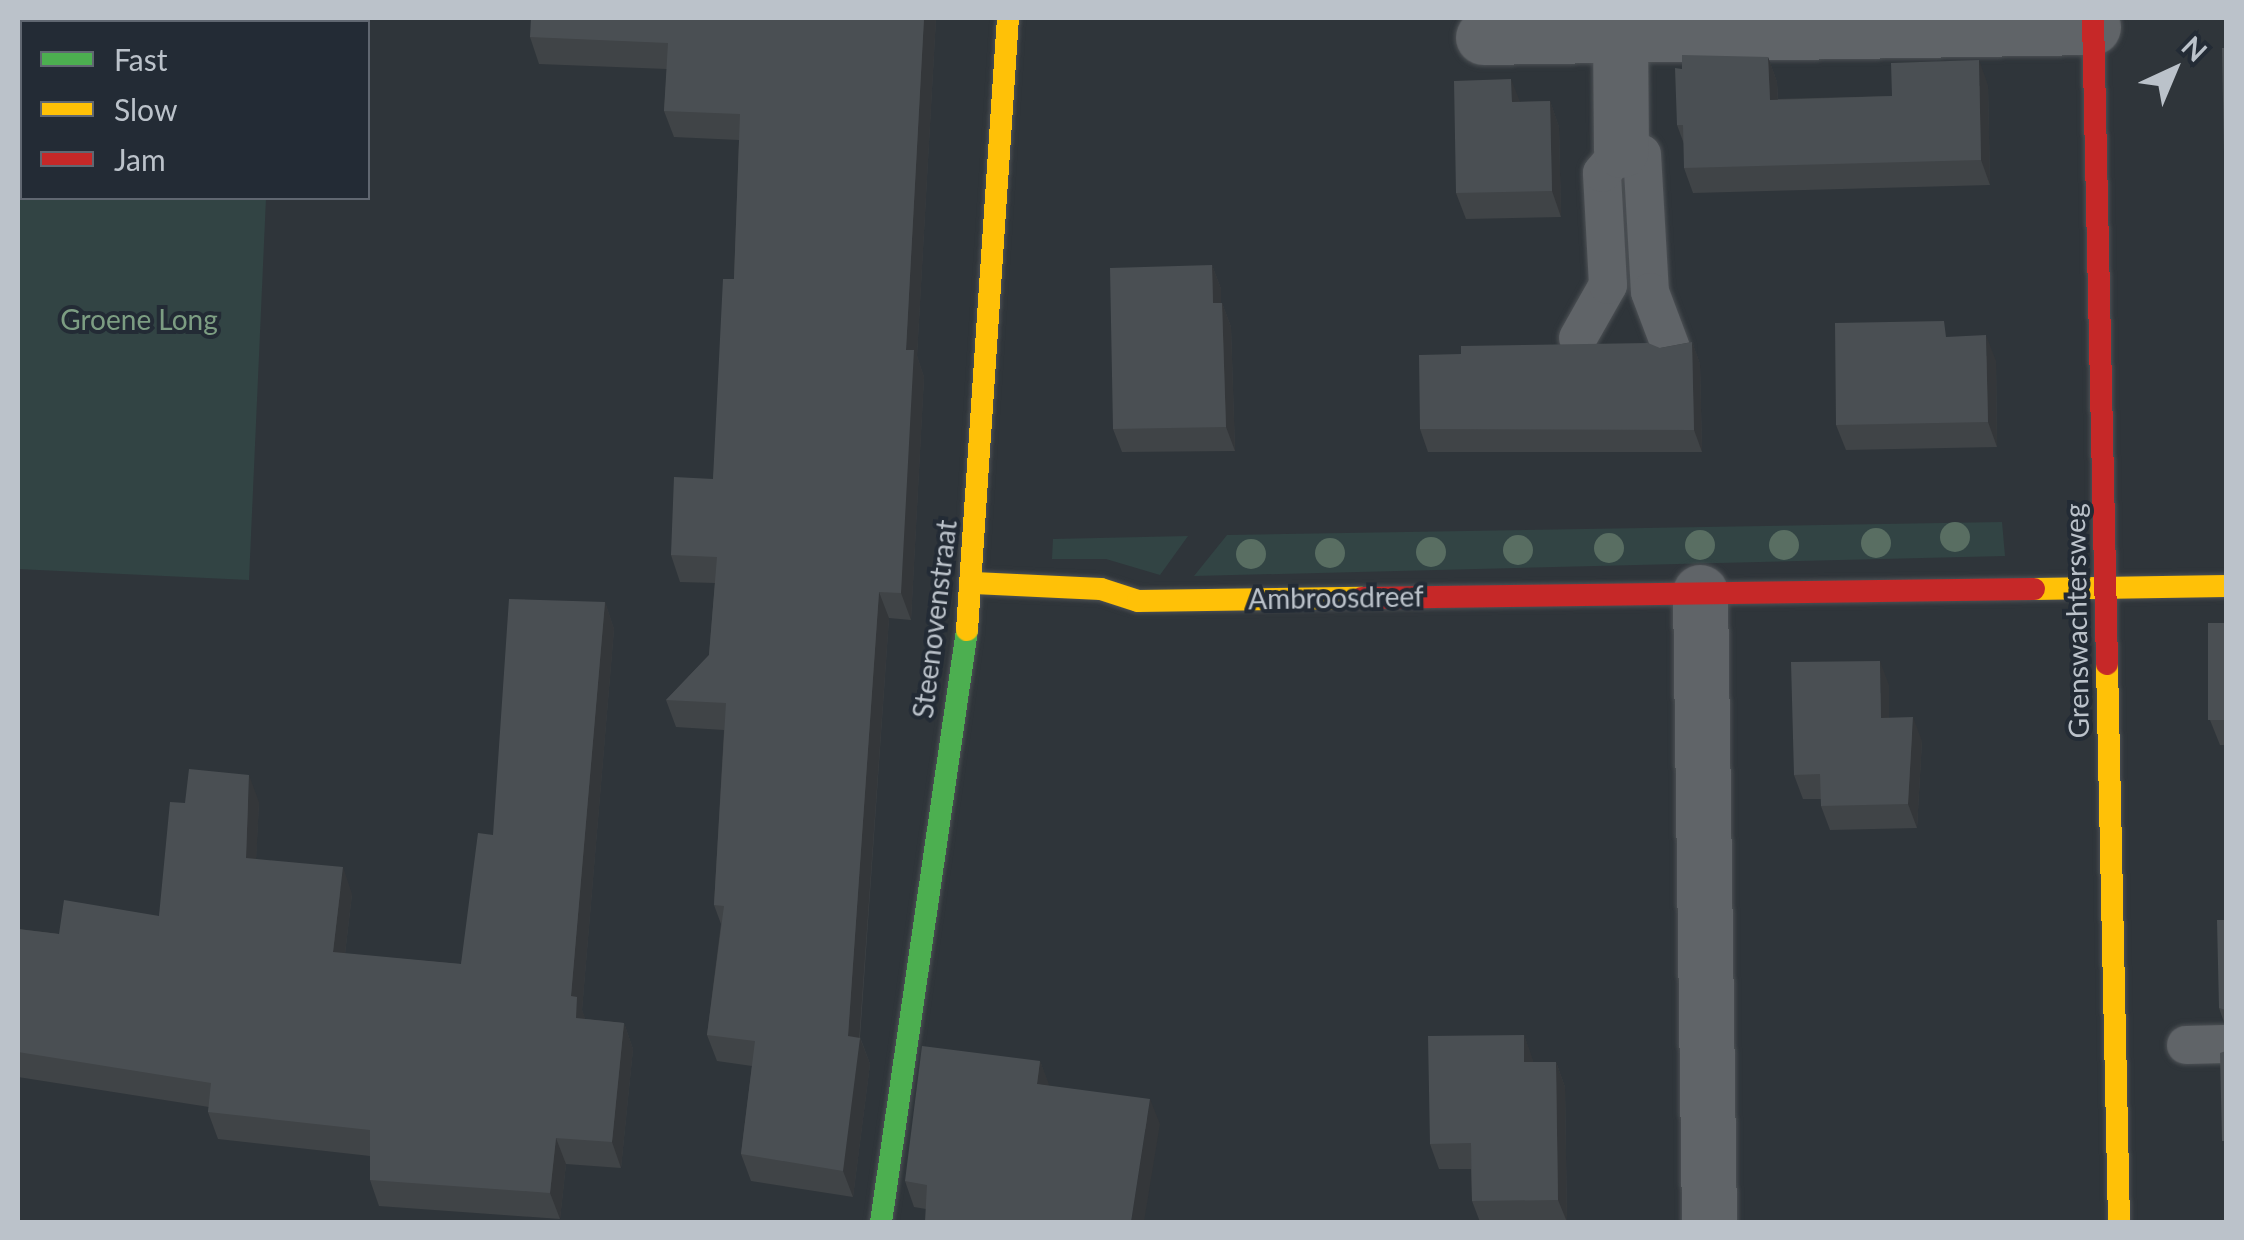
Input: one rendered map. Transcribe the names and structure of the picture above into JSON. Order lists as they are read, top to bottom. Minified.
{"streets":{"street":["Ambroosdreef","Steenovenstraat","Grenswachtersweg"]},"crossings":[["Ambroosdreef","Steenovenstraat"],["Ambroosdreef","Grenswachtersweg"]],"parks":["Groene Long"],"legend":["Fast","Slow","Jam"],"north":"top right"}
